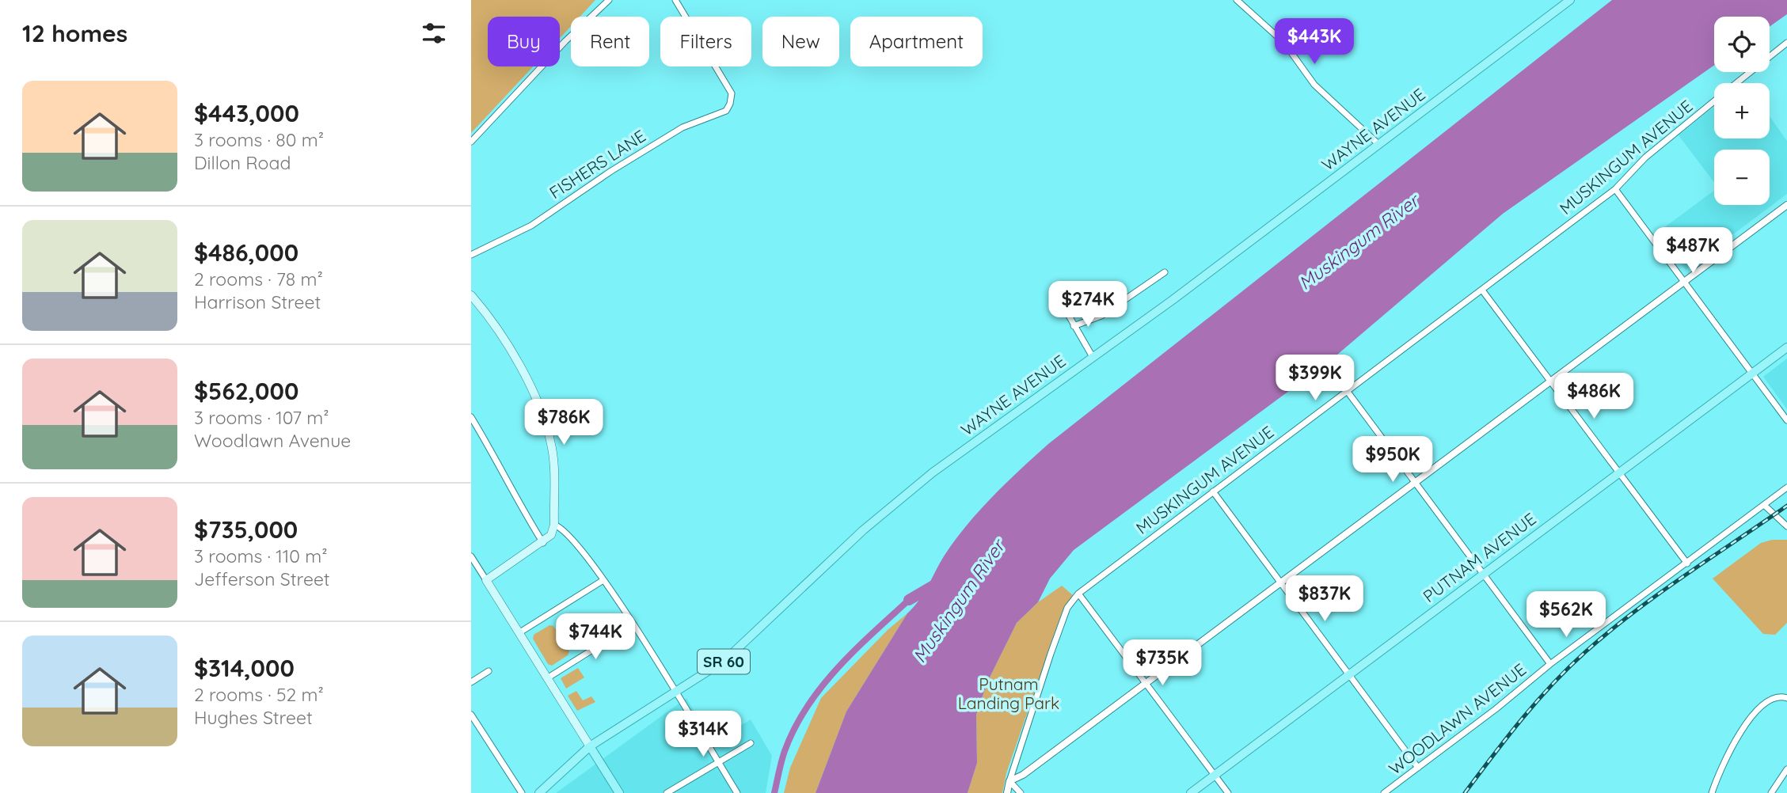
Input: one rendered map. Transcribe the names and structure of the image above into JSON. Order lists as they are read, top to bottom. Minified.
{"streets":{"main road":["WAYNE AVENUE","PUTNAM AVENUE","SR 60"],"street":["MUSKINGUM AVENUE","FISHERS LANE","WOODLAWN AVENUE"]},"crossings":[["WAYNE AVENUE","SR 60"]],"water":["Muskingum River"],"parks":["Putnam Landing Park"],"page":{"heading":"12 homes","map_buttons":["+","−"],"chip":["Buy","Rent","Filters","New","Apartment"],"price":["$443K","$487K","$274K","$399K","$486K","$786K","$950K","$837K","$562K","$744K","$735K","$314K"],"list":[{"name":"$443,000","note":"3 rooms · 80 m² · Dillon Road"},{"name":"$486,000","note":"2 rooms · 78 m² · Harrison Street"},{"name":"$562,000","note":"3 rooms · 107 m² · Woodlawn Avenue"},{"name":"$735,000","note":"3 rooms · 110 m² · Jefferson Street"},{"name":"$314,000","note":"2 rooms · 52 m² · Hughes Street"}]}}
